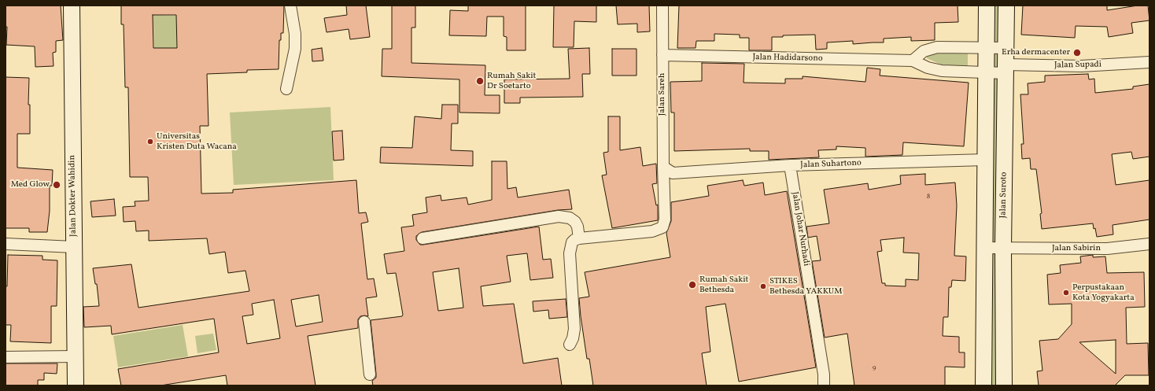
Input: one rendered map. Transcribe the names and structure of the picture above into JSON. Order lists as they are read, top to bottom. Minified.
{"streets":{"main road":["Jalan Suroto","Jalan Dokter Wahidin"],"street":["Jalan Hadidarsono","Jalan Supadi","Jalan Sareh","Jalan Suhartono","Jalan Johar Nurhadi","Jalan Sabirin"]},"crossings":[["Jalan Hadidarsono","Jalan Supadi"],["Jalan Hadidarsono","Jalan Sareh"],["Jalan Supadi","Jalan Suroto"],["Jalan Sareh","Jalan Suhartono"],["Jalan Suhartono","Jalan Johar Nurhadi"],["Jalan Suroto","Jalan Sabirin"]],"places":["Erha dermacenter","Rumah Sakit Dr Soetarto","Universitas Kristen Duta Wacana","Med Glow","Rumah Sakit Bethesda","STIKES Bethesda YAKKUM","Perpustakaan Kota Yogyakarta"],"house_numbers":["8","9"]}
